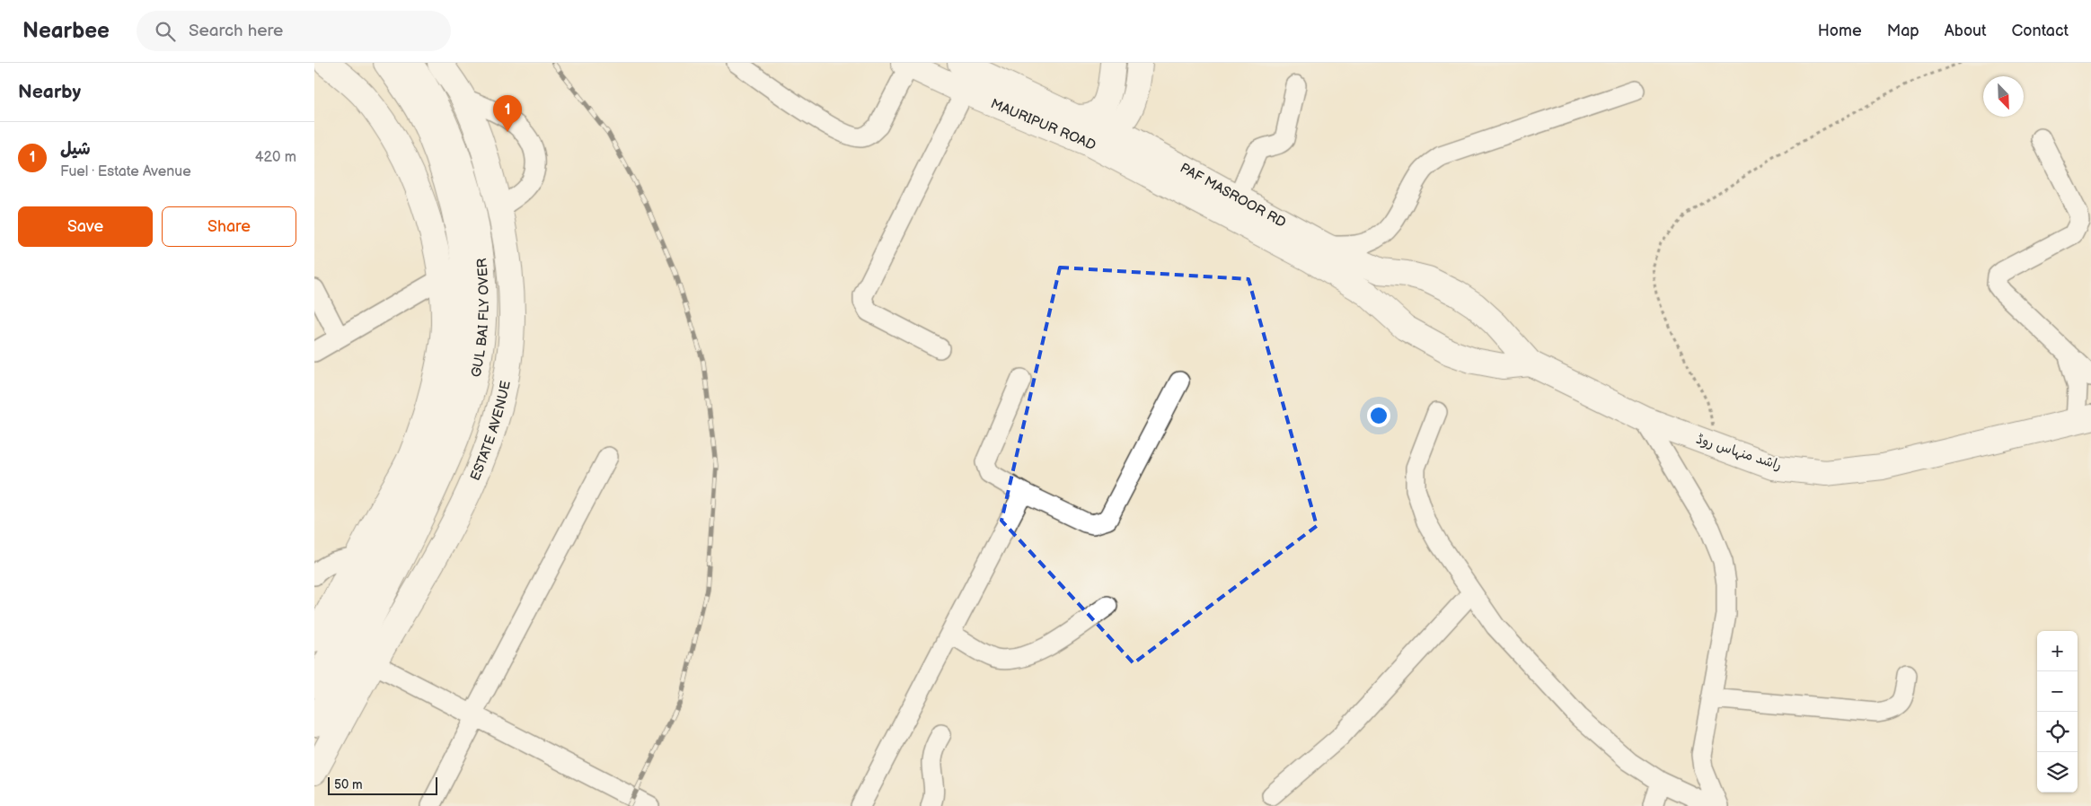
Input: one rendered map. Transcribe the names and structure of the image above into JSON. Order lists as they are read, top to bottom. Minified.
{"streets":{"main road":["MAURIPUR ROAD","PAF MASROOR RD","GUL BAI FLY OVER","ESTATE AVENUE","راشد منہاس روڈ"]},"crossings":[["MAURIPUR ROAD","PAF MASROOR RD"],["PAF MASROOR RD","راشد منہاس روڈ"]],"scale_bar":"50 m","north":"bottom right","page":{"header":"Nearbee","search":"Search here","nav":["Home","Map","About","Contact"],"heading":"Nearby","pins":"1","list":[{"mark":"1","name":"شیل","note":"Fuel · Estate Avenue","value":"420 m"}],"buttons":["Save","Share"],"map_buttons":["+","−"],"scale":"50 m"}}
